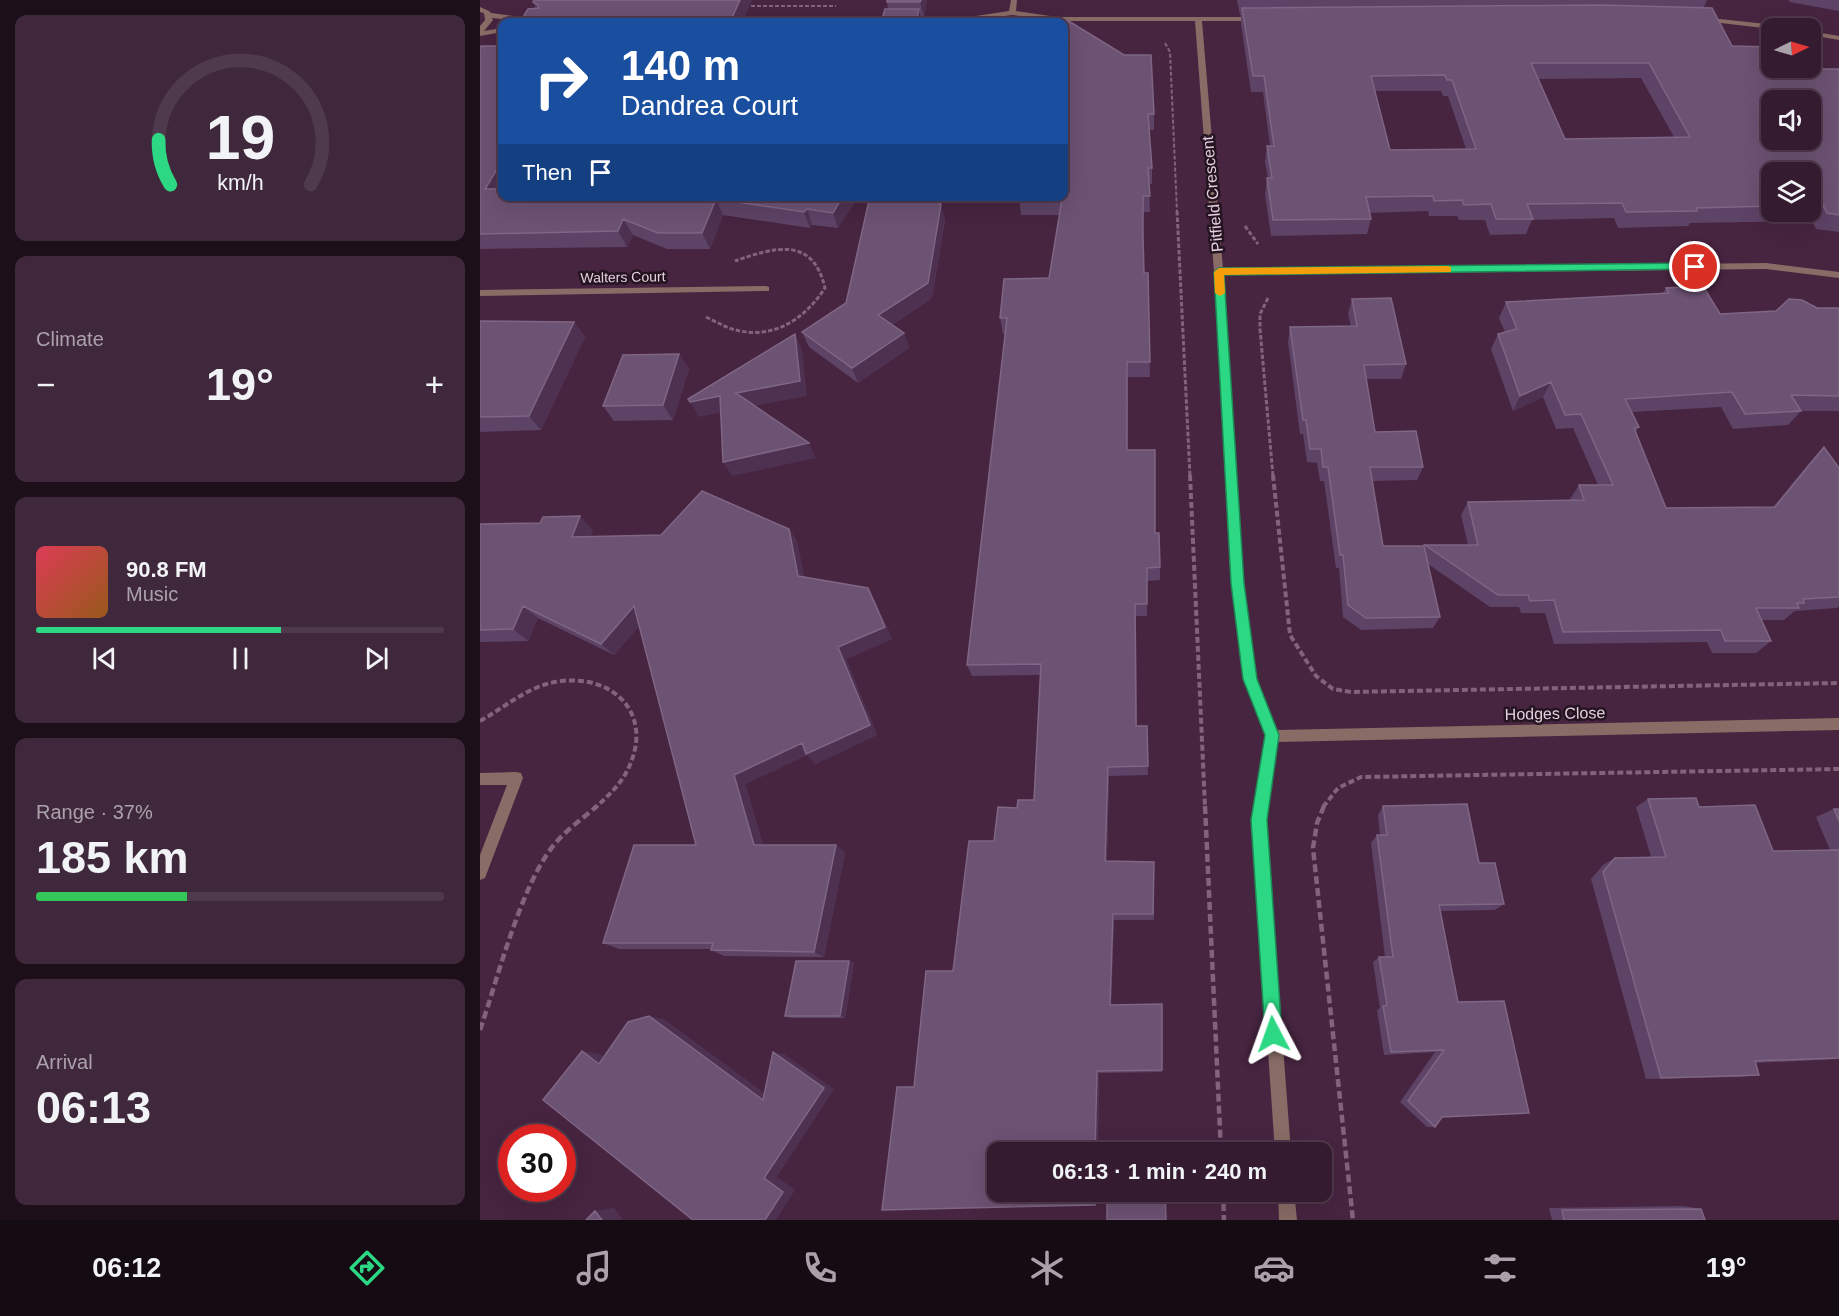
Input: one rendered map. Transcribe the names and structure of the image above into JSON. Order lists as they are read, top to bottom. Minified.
{"streets":{"street":["Pitfield Crescent","Walters Court","Hodges Close"]},"crossings":[["Pitfield Crescent","Hodges Close"]],"north":"right","page":{"turn":["140 m","Dandrea Court"],"then":"Then","tile":["Climate",["Range · 37%","185 km"],["Arrival","06:13"]],"heat":["−","19°","+"],"song":["90.8 FM","Music"],"limit":"30","trip":"06:13 · 1 min · 240 m","tabs":["06:12","19°"],"gauge":["19","km/h"]}}
